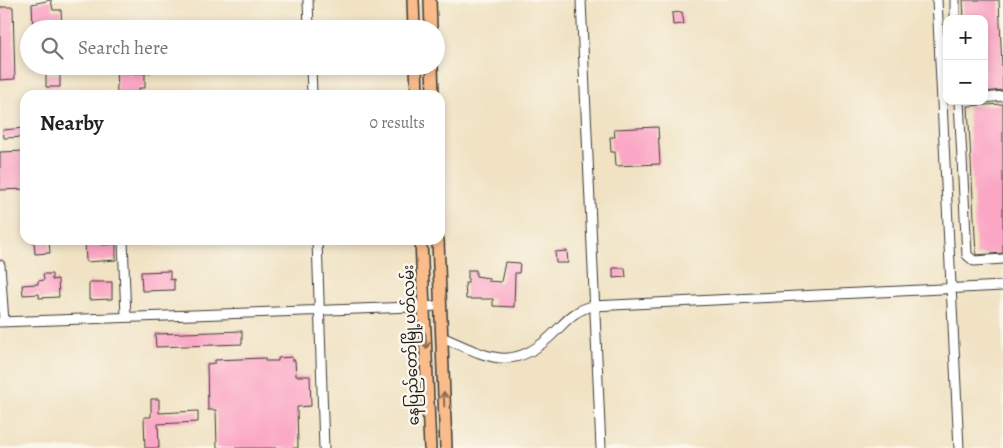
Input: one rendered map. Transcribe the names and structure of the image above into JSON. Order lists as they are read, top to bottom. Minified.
{"streets":{"main road":["နေပြည်တော်မြို့ပတ်လမ်း"]},"page":{"map_buttons":["+","−"],"search":"Search here","heading":["Nearby","0 results"]}}
